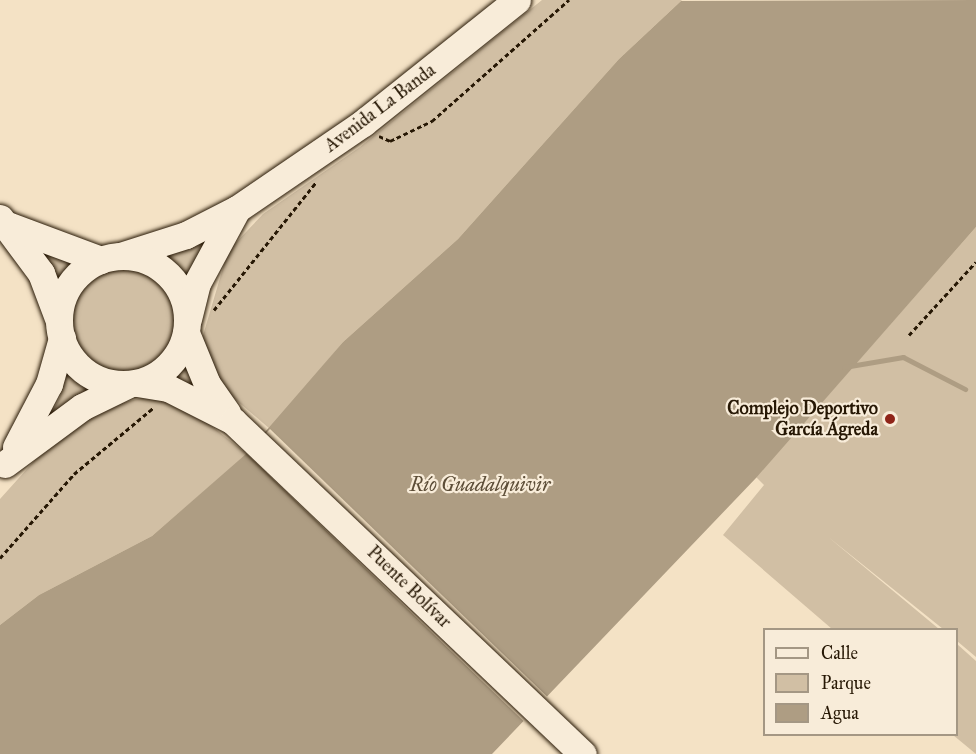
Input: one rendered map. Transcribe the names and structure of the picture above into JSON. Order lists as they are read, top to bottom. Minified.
{"streets":{"main road":["Avenida La Banda","Puente Bolívar"]},"crossings":[["Avenida La Banda","Puente Bolívar"]],"water":["Río Guadalquivir"],"places":["Complejo Deportivo García Ágreda"],"legend":["Calle","Parque","Agua"]}
